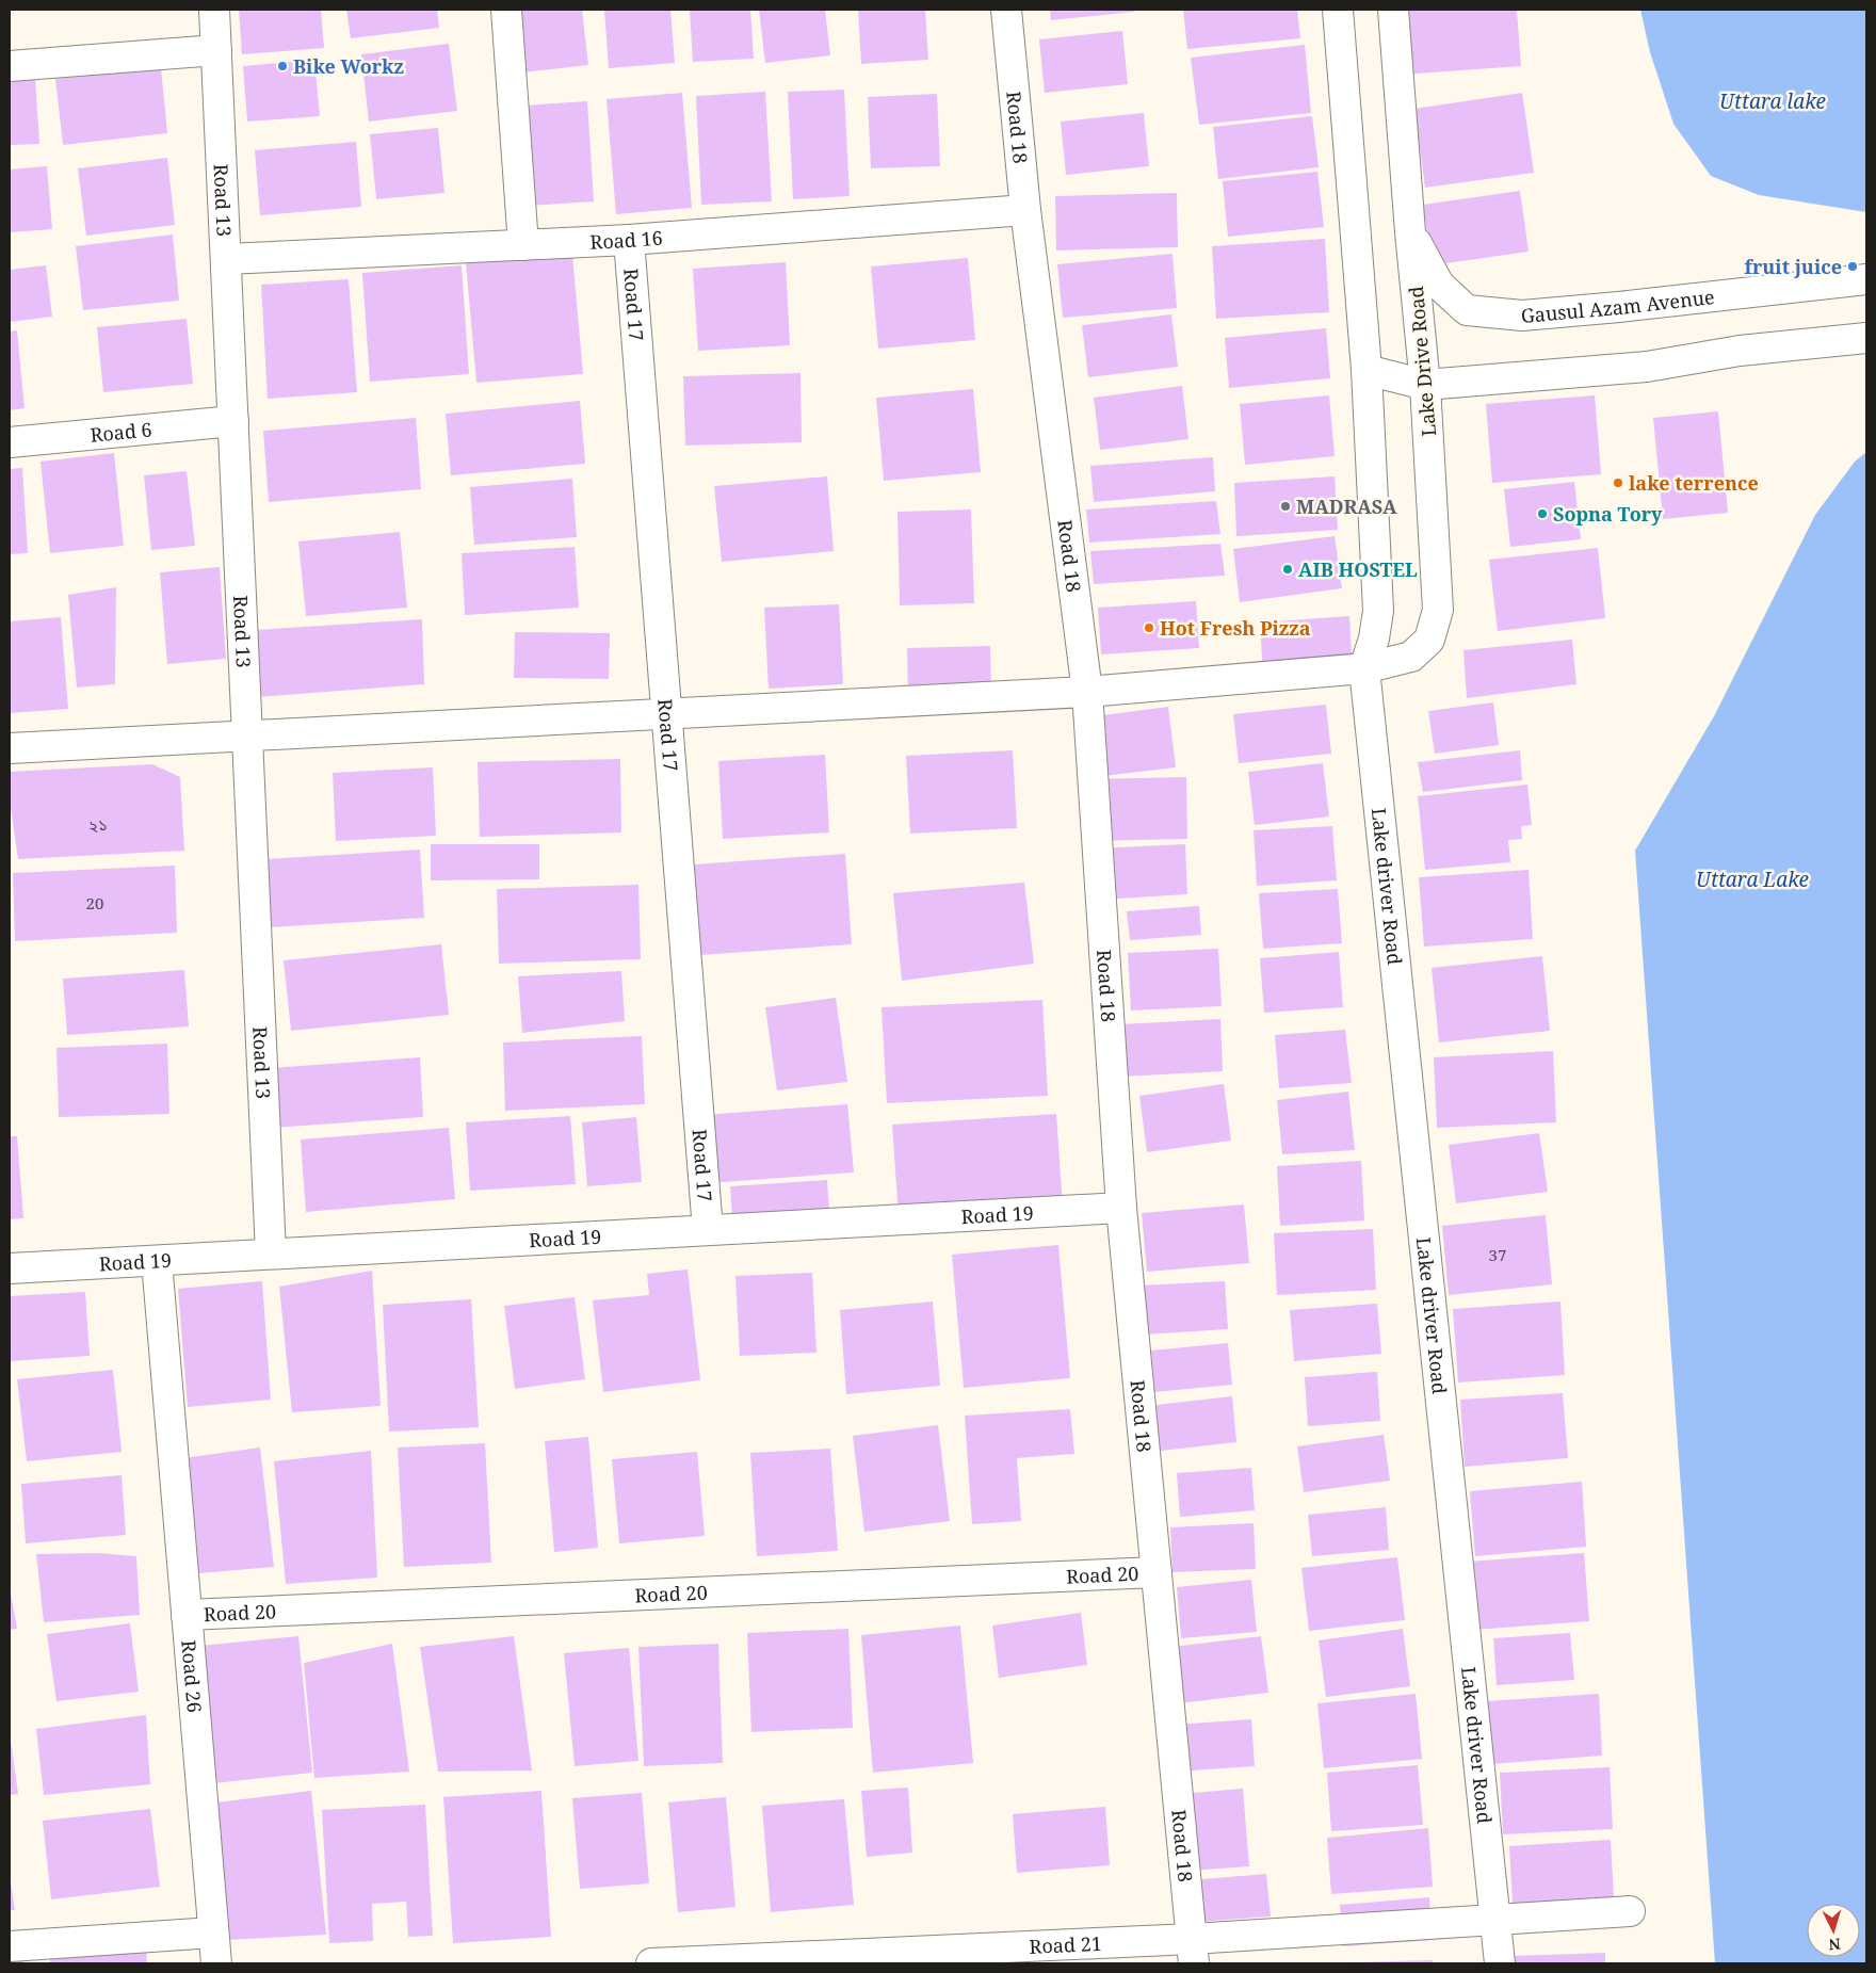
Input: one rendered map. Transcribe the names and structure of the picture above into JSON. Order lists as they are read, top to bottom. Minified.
{"streets":{"street":["Road 18","Road 13","Road 16","Road 17","Gausul Azam Avenue","Lake Drive Road","Road 6","Lake driver Road","Road 19","Road 20","Road 26","Road 21"]},"crossings":[["Road 18","Road 16"],["Road 18","Lake Drive Road"],["Road 18","Road 19"],["Road 18","Road 20"],["Road 18","Road 21"],["Road 13","Road 16"],["Road 13","Lake Drive Road"],["Road 13","Road 6"],["Road 13","Road 19"],["Road 16","Road 17"],["Road 17","Lake Drive Road"],["Road 17","Road 19"],["Gausul Azam Avenue","Lake Drive Road"],["Lake Drive Road","Lake driver Road"],["Lake driver Road","Road 21"],["Road 19","Road 26"],["Road 20","Road 26"]],"water":["Uttara lake","Uttara Lake"],"places":["Bike Workz","fruit juice","lake terrence","MADRASA","Sopna Tory","AIB HOSTEL","Hot Fresh Pizza"],"house_numbers":["২১","20","37"],"north":"bottom"}
